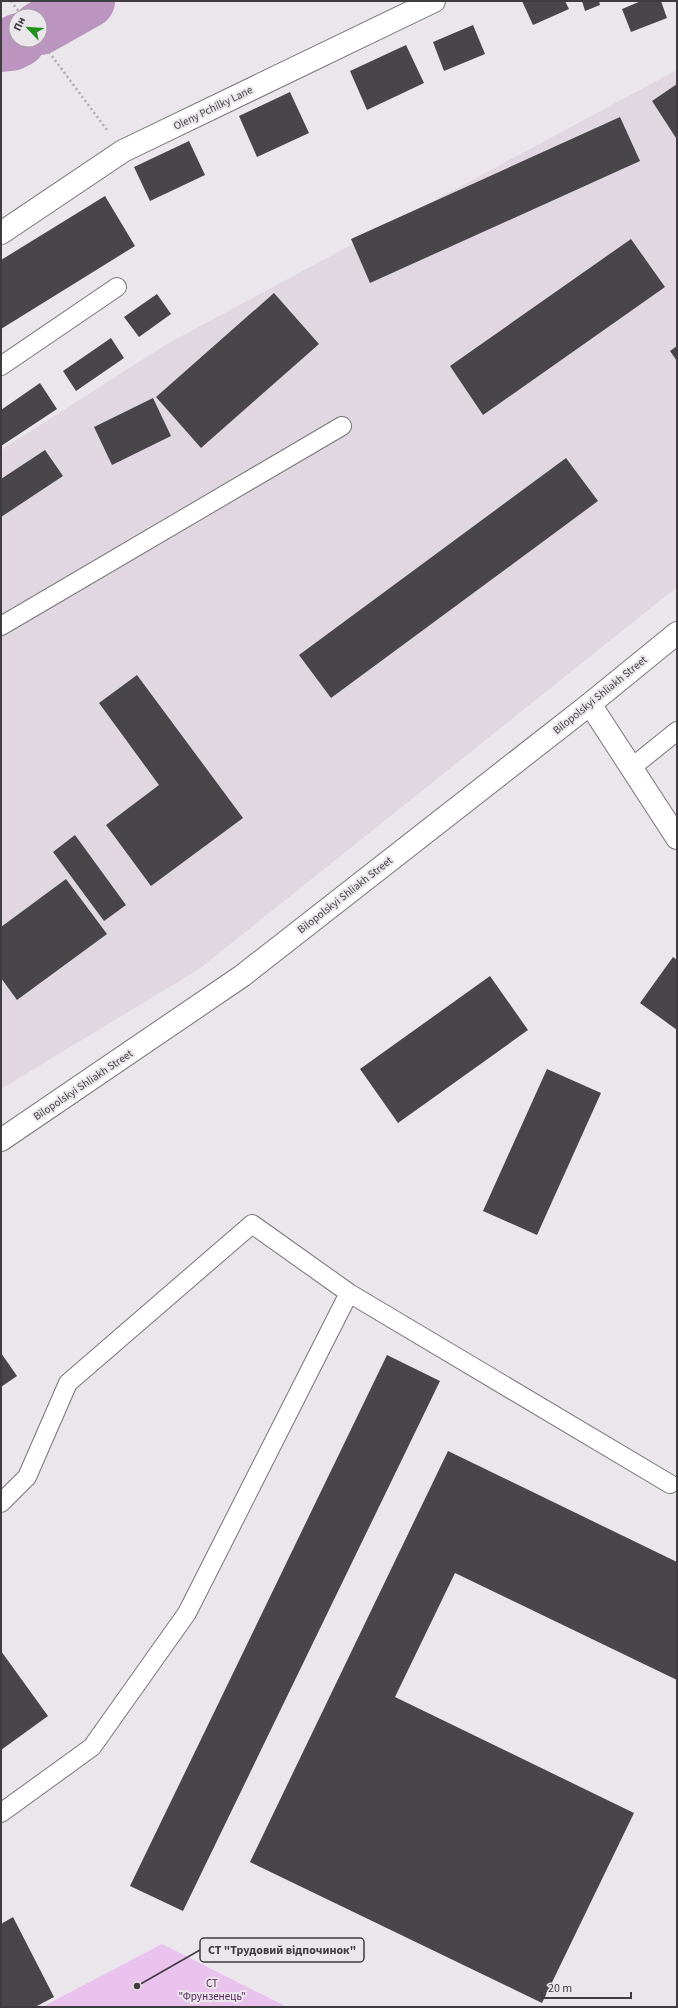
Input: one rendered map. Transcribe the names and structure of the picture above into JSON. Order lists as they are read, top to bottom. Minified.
{"streets":{"main road":["Oleny Pchilky Lane","Bilopolskyi Shliakh Street"]},"parks":["СТ \"Фрунзенець\""],"places":["СТ \"Трудовий відпочинок\""],"scale_bar":"20 m","north":"top left"}
